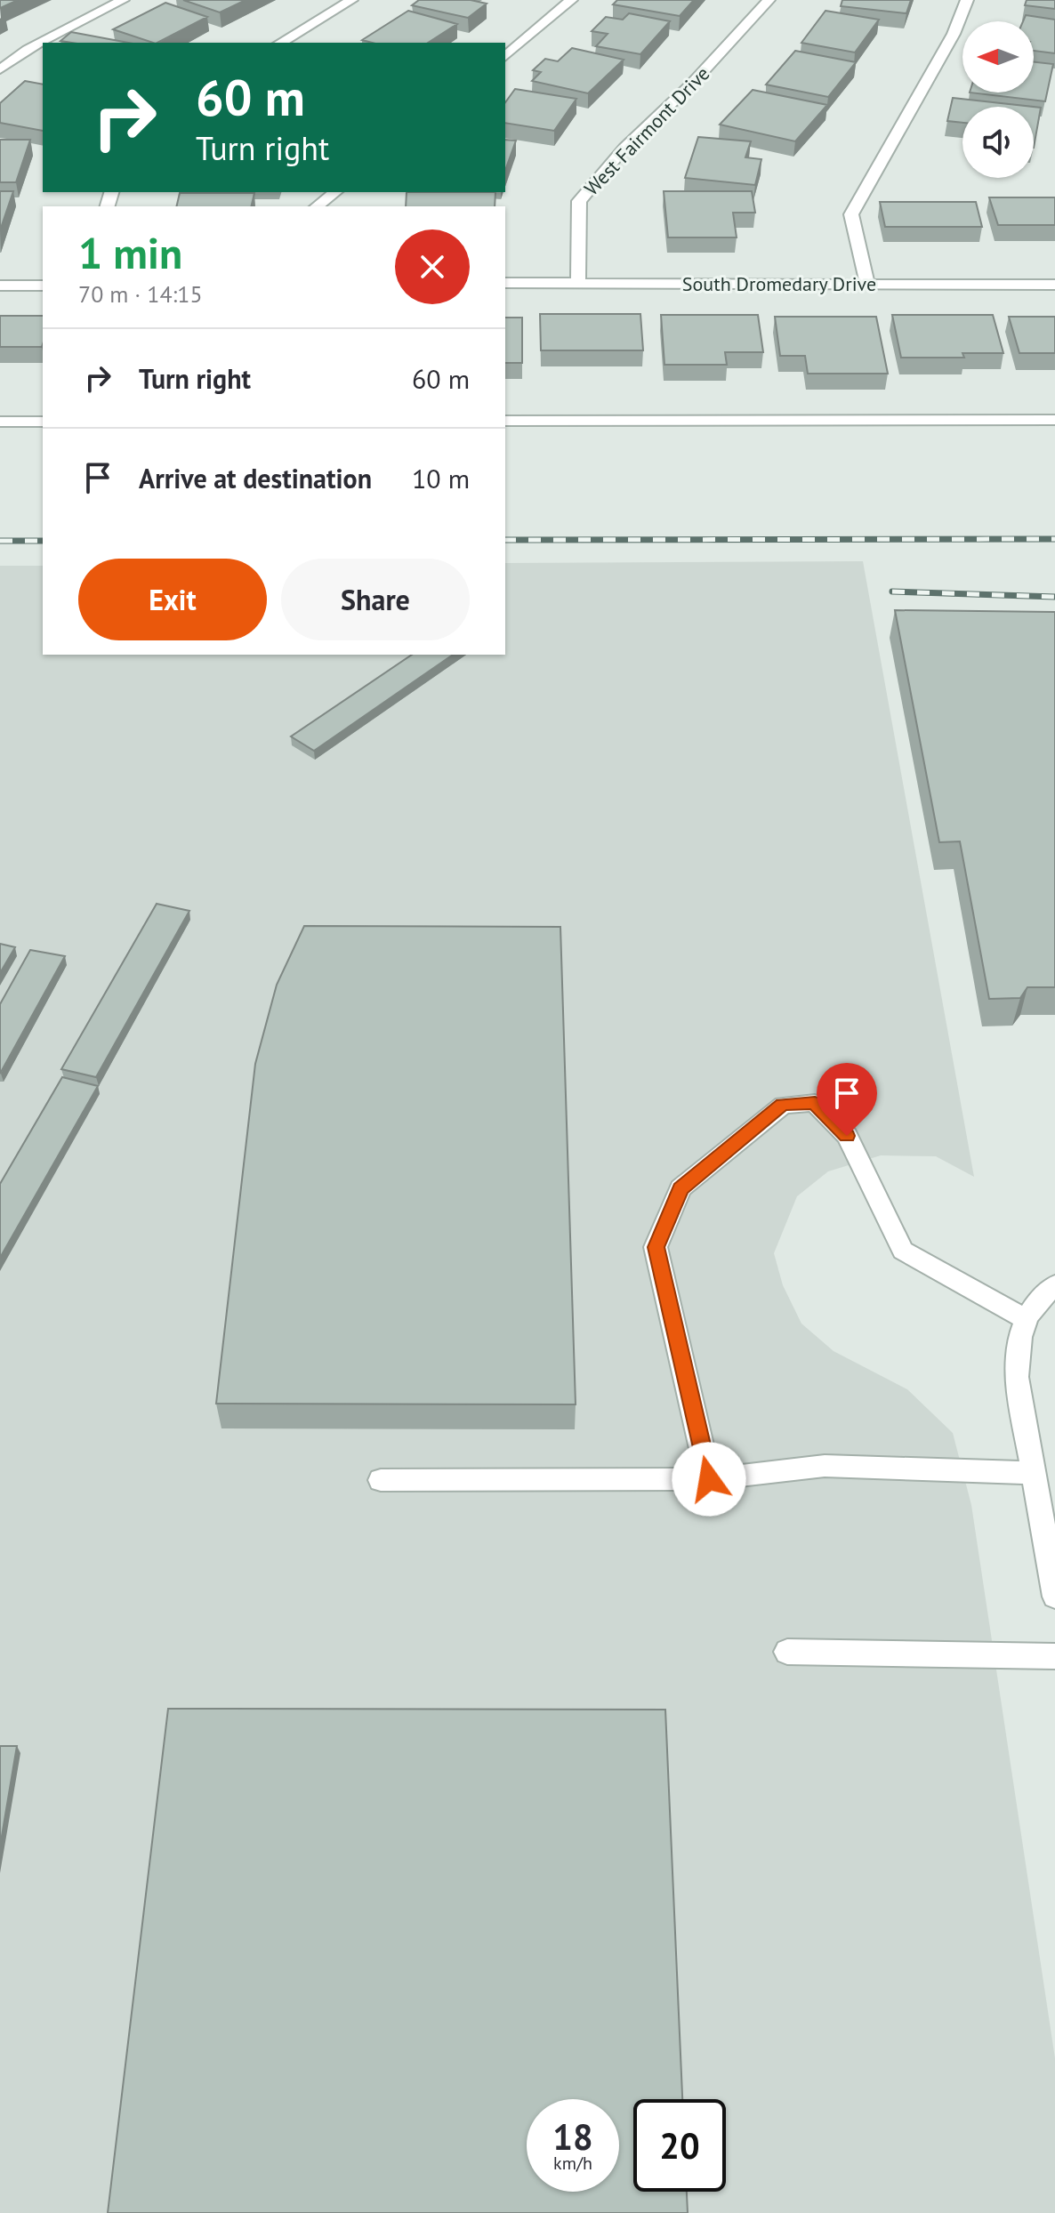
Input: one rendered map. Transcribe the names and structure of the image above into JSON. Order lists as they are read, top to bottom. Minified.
{"streets":{"street":["West Fairmont Drive","South Dromedary Drive"]},"crossings":[["West Fairmont Drive","South Dromedary Drive"]],"north":"left","page":{"turn":["60 m","Turn right"],"heading":["1 min","70 m · 14:15"],"list":[{"name":"Turn right","value":"60 m"},{"name":"Arrive at destination","value":"10 m"}],"buttons":["Exit","Share"],"speed":"18 km/h","limit":"20"}}
